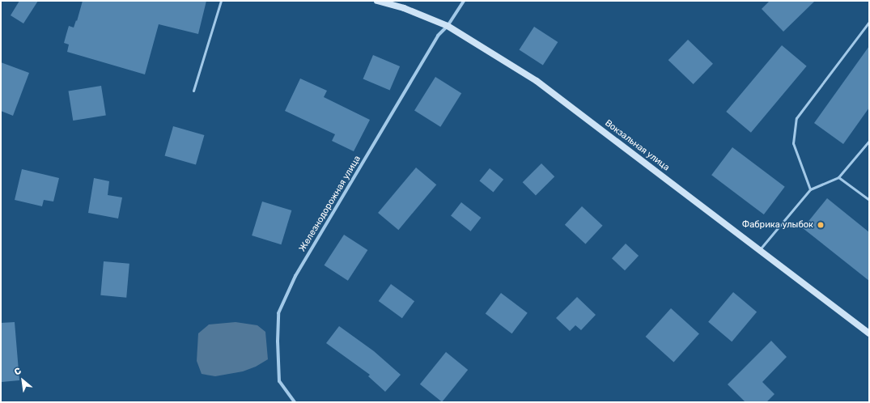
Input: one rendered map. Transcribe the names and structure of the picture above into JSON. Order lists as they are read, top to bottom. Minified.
{"streets":{"street":["Вокзальная улица","Железнодорожная улица"]},"crossings":[["Вокзальная улица","Железнодорожная улица"]],"places":["Фабрика улыбок"],"north":"top left"}
